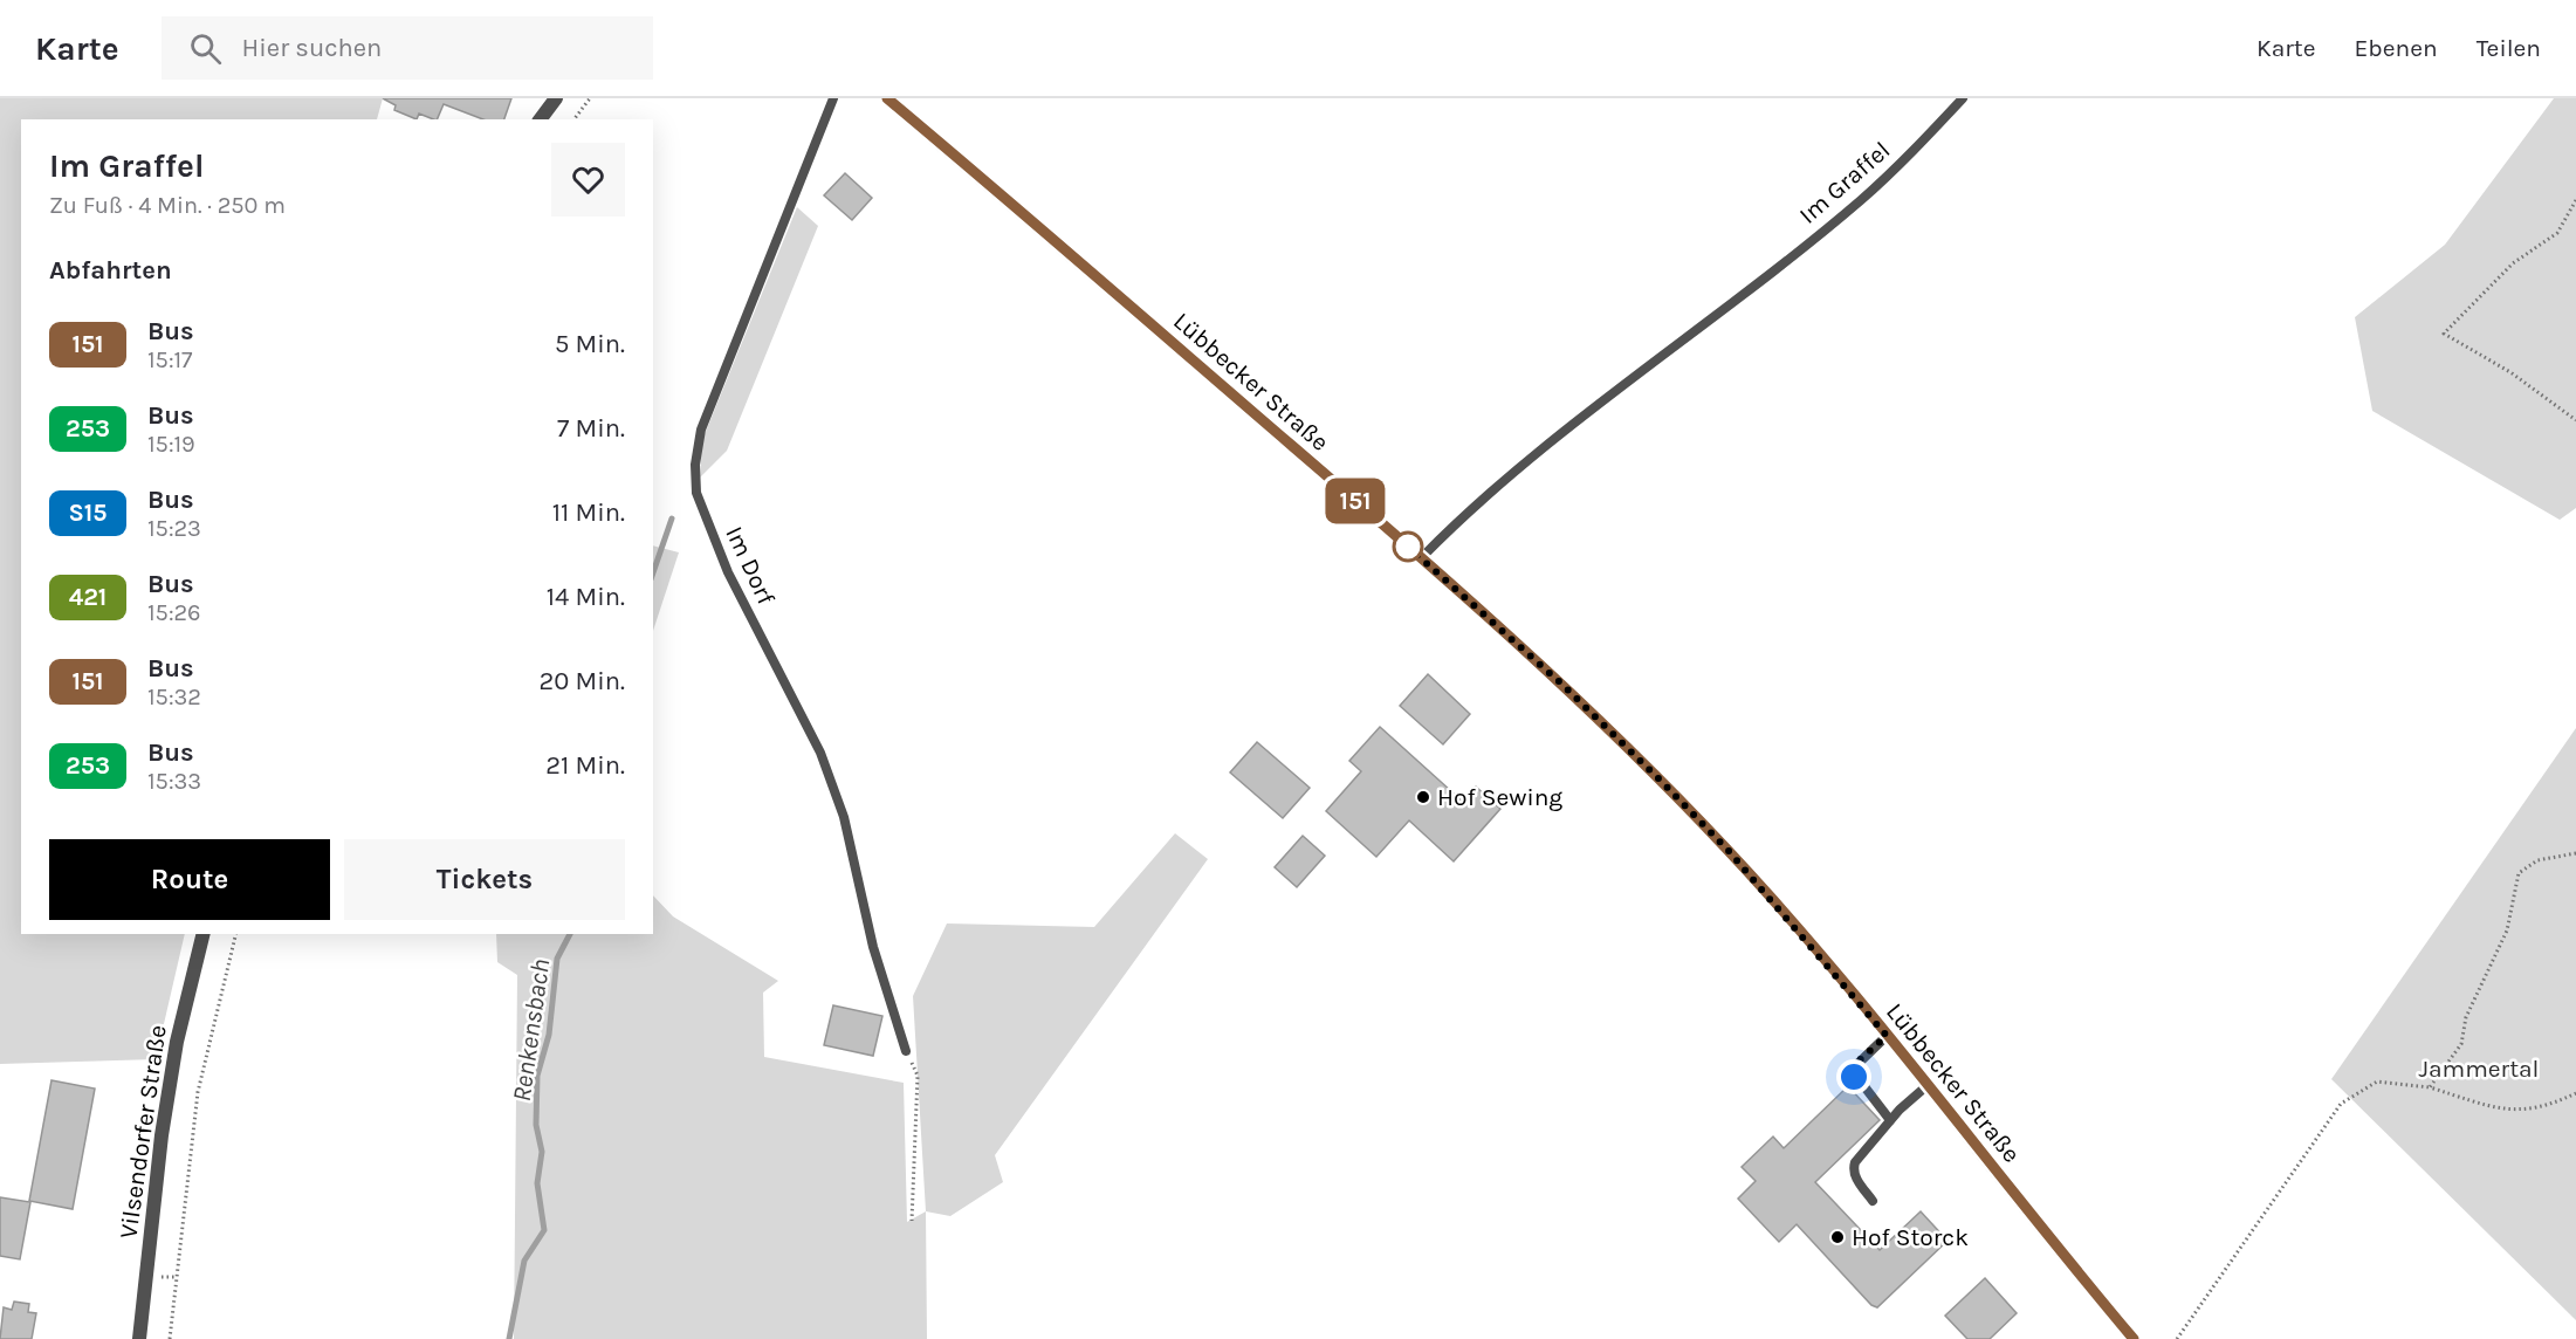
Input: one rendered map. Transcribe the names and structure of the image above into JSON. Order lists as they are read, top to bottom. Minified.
{"streets":{"main road":["Lübbecker Straße"],"street":["Vilsendorfer Straße"],"lane":["Im Graffel","Im Dorf"]},"crossings":[["Im Graffel","Lübbecker Straße"]],"water":["Renkensbach"],"parks":["Jammertal"],"places":["Hof Sewing","Hof Storck"],"lines":["bus line 151"],"page":{"header":"Karte","search":"Hier suchen","nav":["Karte","Ebenen","Teilen"],"on_map":"151","heading":[["Im Graffel","Zu Fuß · 4 Min. · 250 m"],"Abfahrten"],"list":[{"mark":"151","name":"Bus","note":"15:17","value":"5 Min."},{"mark":"253","name":"Bus","note":"15:19","value":"7 Min."},{"mark":"S15","name":"Bus","note":"15:23","value":"11 Min."},{"mark":"421","name":"Bus","note":"15:26","value":"14 Min."},{"mark":"151","name":"Bus","note":"15:32","value":"20 Min."},{"mark":"253","name":"Bus","note":"15:33","value":"21 Min."}],"buttons":["Route","Tickets"]}}
